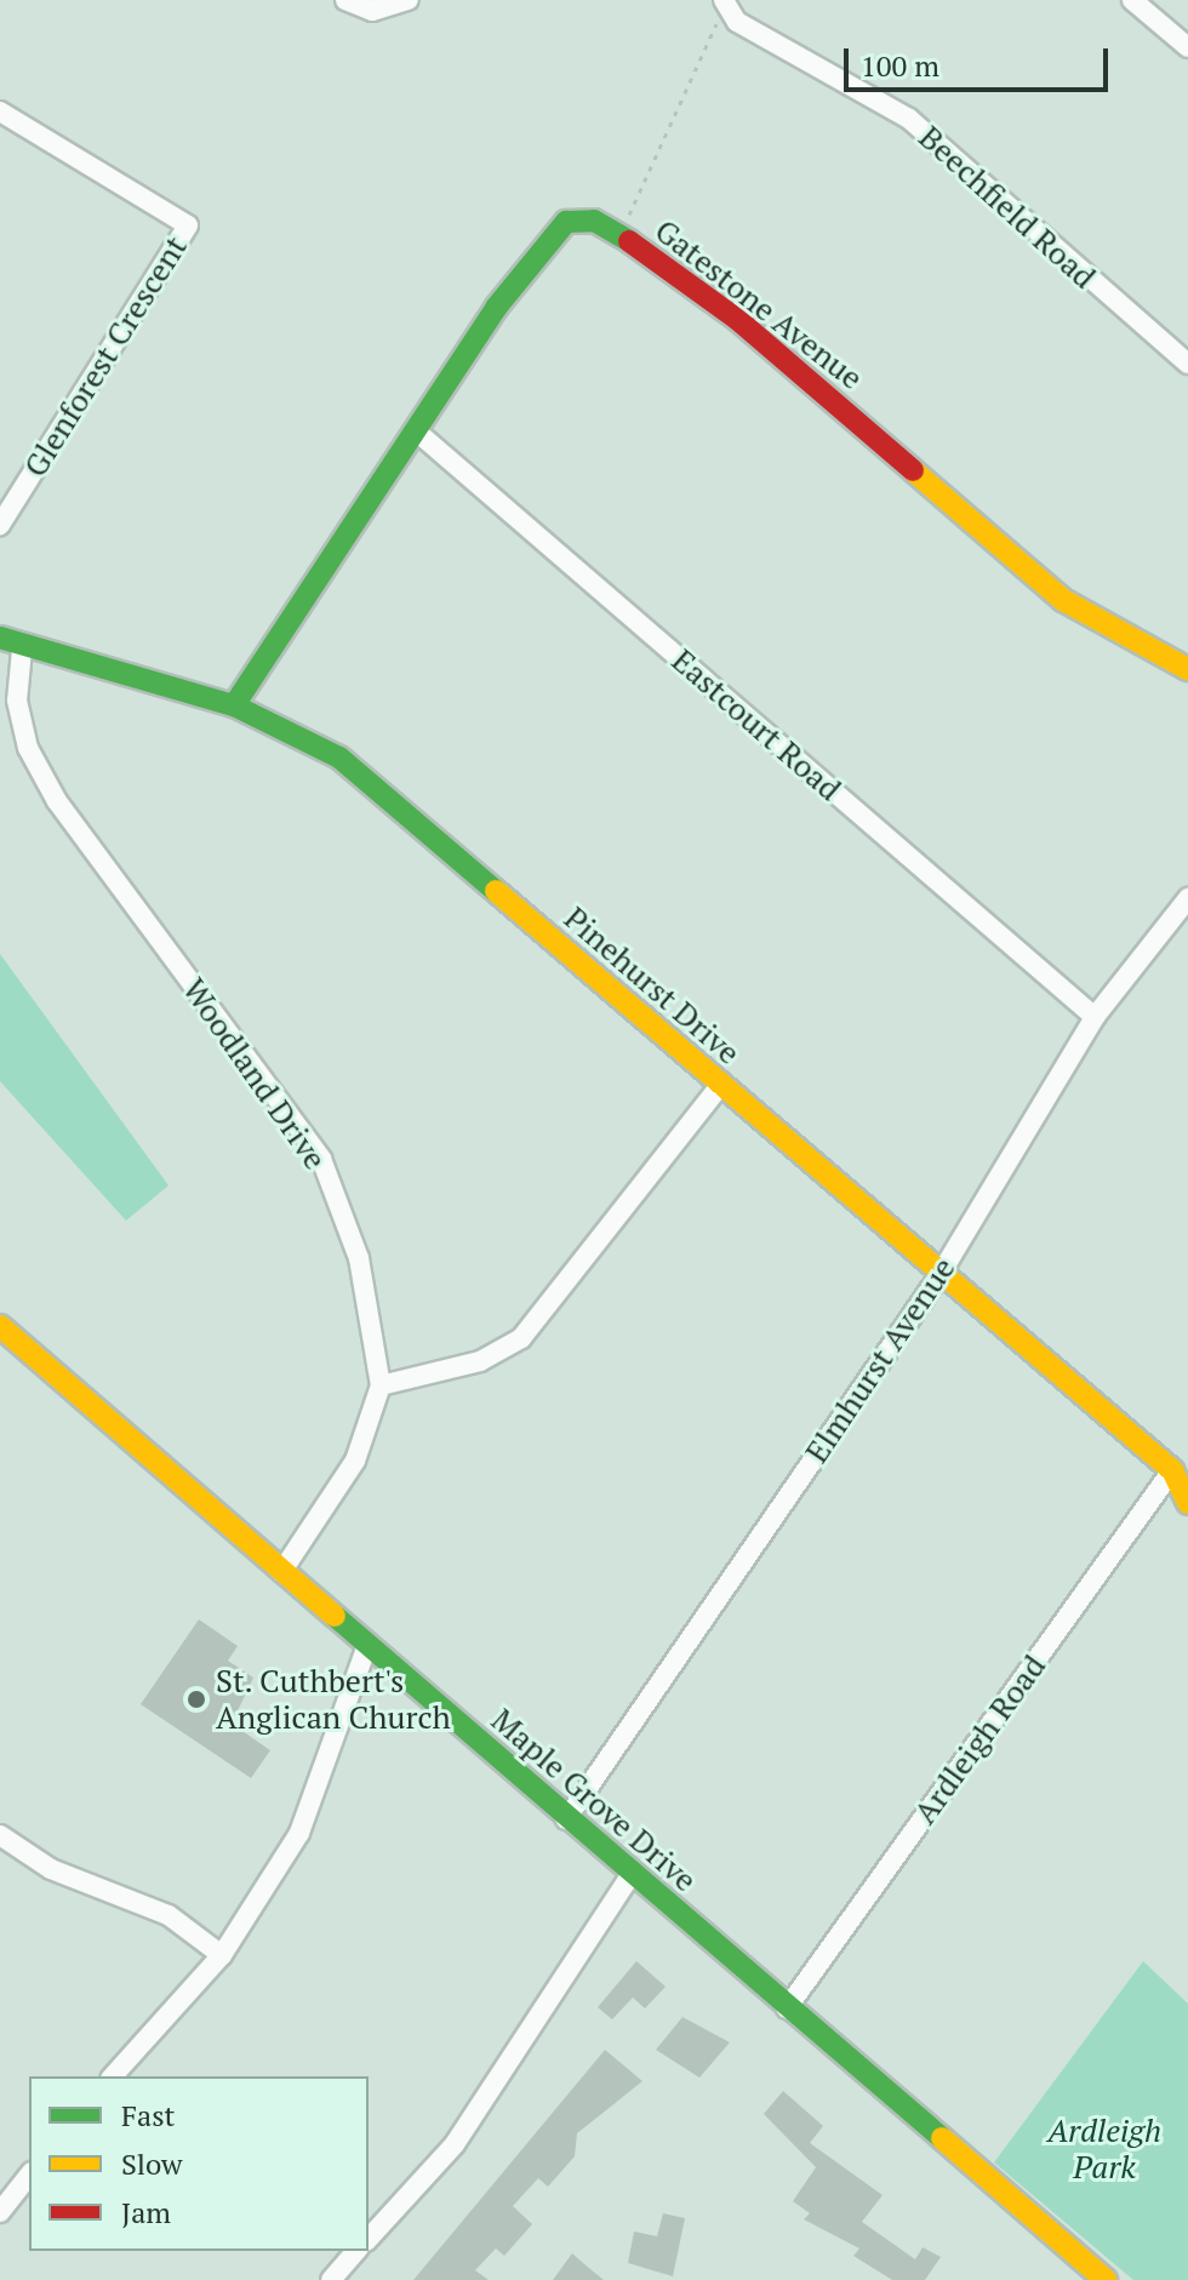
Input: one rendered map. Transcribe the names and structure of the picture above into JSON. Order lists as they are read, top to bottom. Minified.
{"streets":{"street":["Beechfield Road","Gatestone Avenue","Glenforest Crescent","Eastcourt Road","Pinehurst Drive","Woodland Drive","Elmhurst Avenue","Ardleigh Road","Maple Grove Drive"]},"crossings":[["Gatestone Avenue","Eastcourt Road"],["Gatestone Avenue","Pinehurst Drive"],["Eastcourt Road","Elmhurst Avenue"],["Pinehurst Drive","Woodland Drive"],["Pinehurst Drive","Elmhurst Avenue"],["Pinehurst Drive","Ardleigh Road"],["Woodland Drive","Maple Grove Drive"],["Elmhurst Avenue","Maple Grove Drive"],["Ardleigh Road","Maple Grove Drive"]],"parks":["Ardleigh Park"],"places":["St. Cuthbert's Anglican Church"],"legend":["Fast","Slow","Jam"],"scale_bar":"100 m"}
